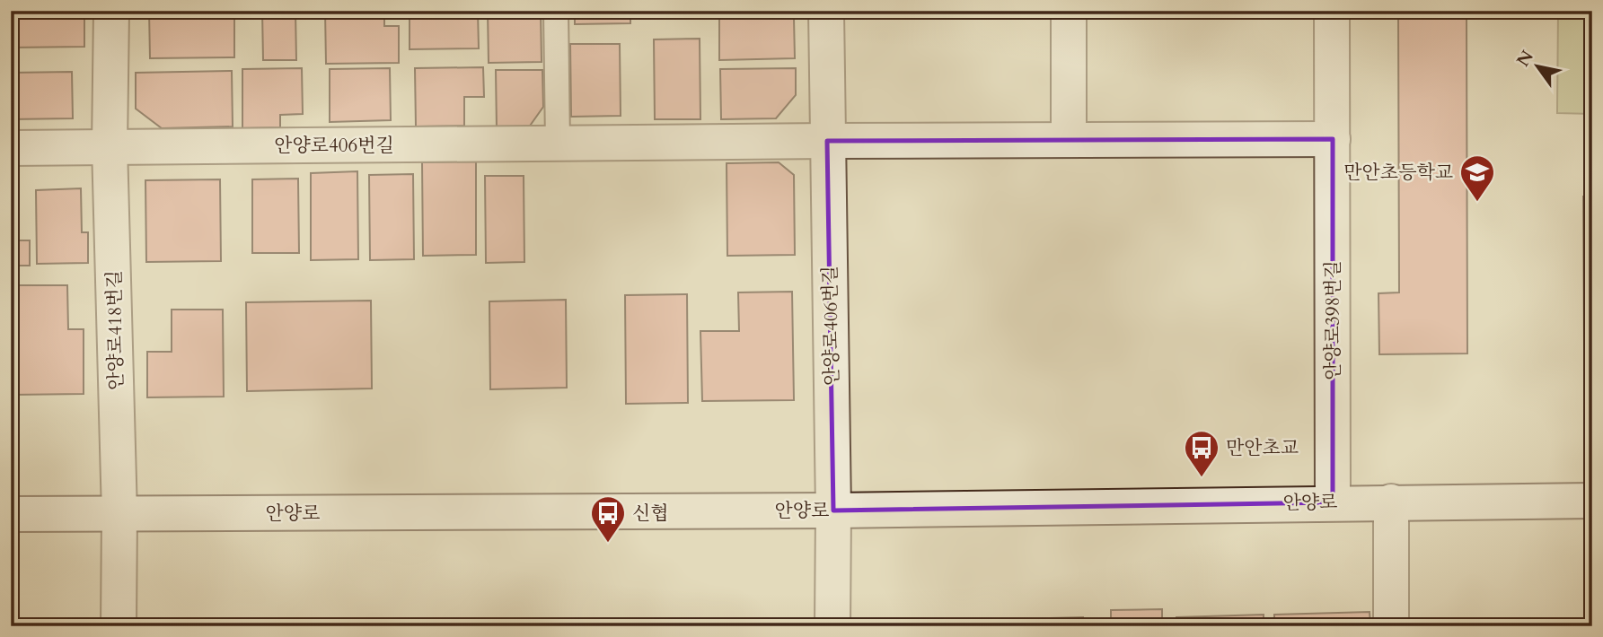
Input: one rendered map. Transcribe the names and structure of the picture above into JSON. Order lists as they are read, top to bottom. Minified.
{"streets":{"street":["안양로406번길","안양로398번길","안양로418번길","안양로"]},"crossings":[["안양로406번길","안양로418번길"],["안양로406번길","안양로"],["안양로398번길","안양로"],["안양로418번길","안양로"]],"places":{"school or university":["만안초등학교"],"bus stop":["만안초교","신협"]},"north":"top left"}
